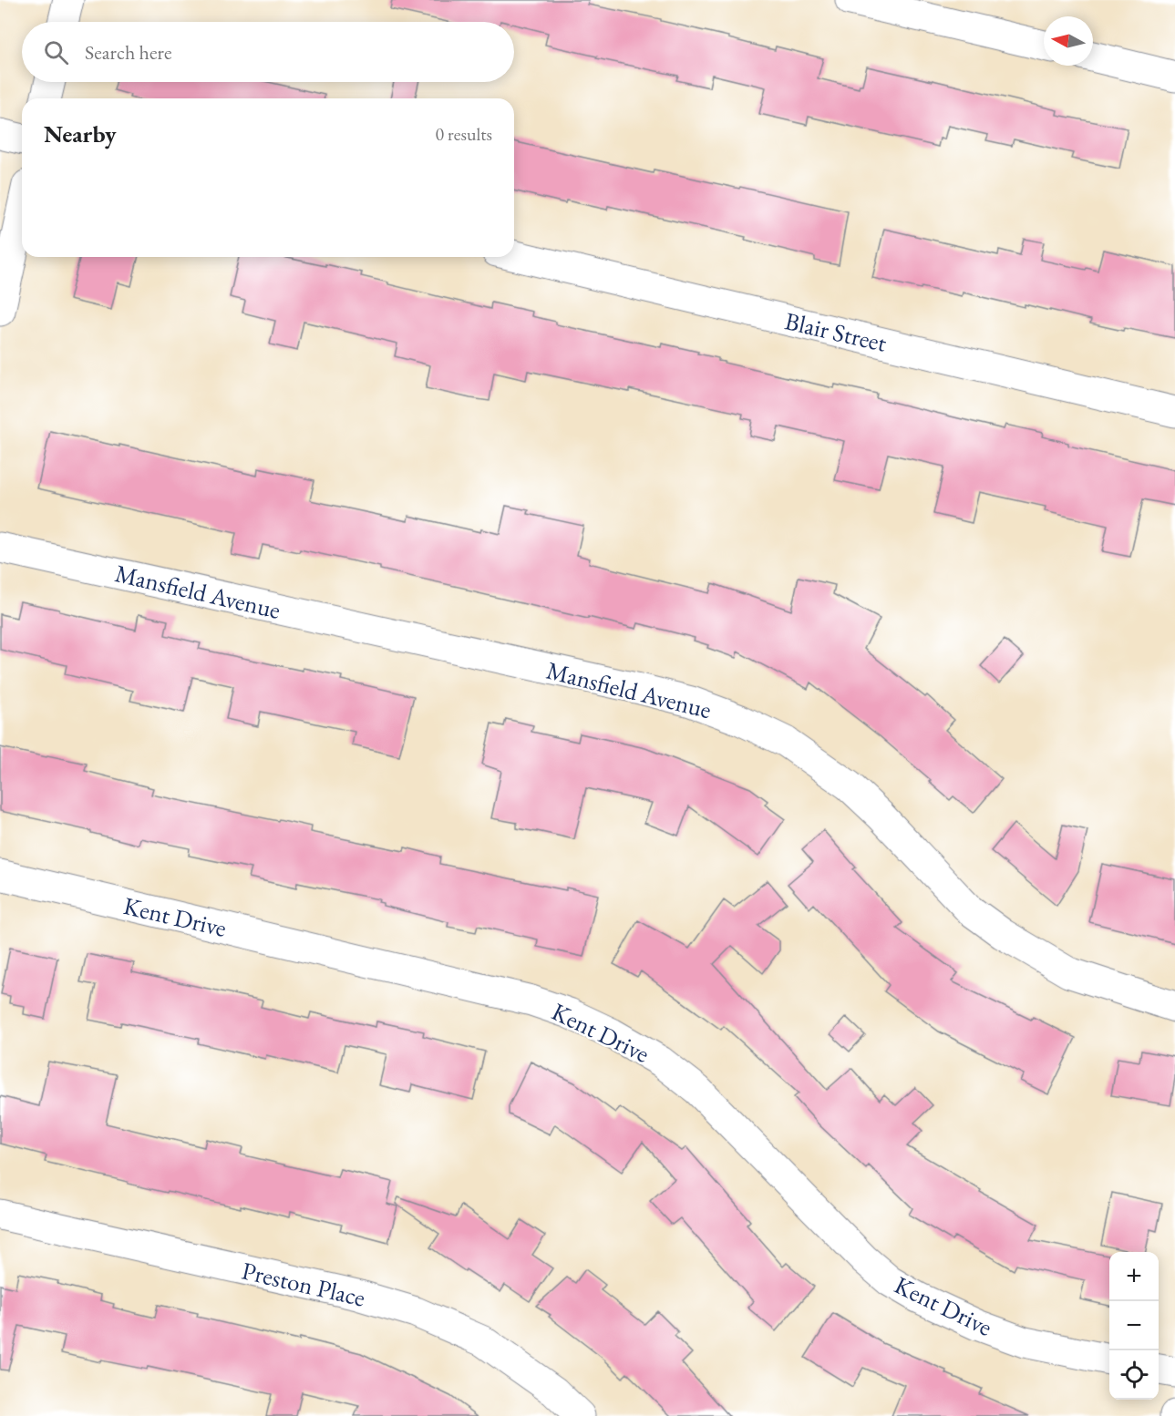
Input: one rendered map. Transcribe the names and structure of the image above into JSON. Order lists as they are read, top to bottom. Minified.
{"streets":{"street":["Blair Street","Mansfield Avenue","Kent Drive","Preston Place"]},"north":"left","page":{"search":"Search here","heading":["Nearby","0 results"],"map_buttons":["+","−"]}}
